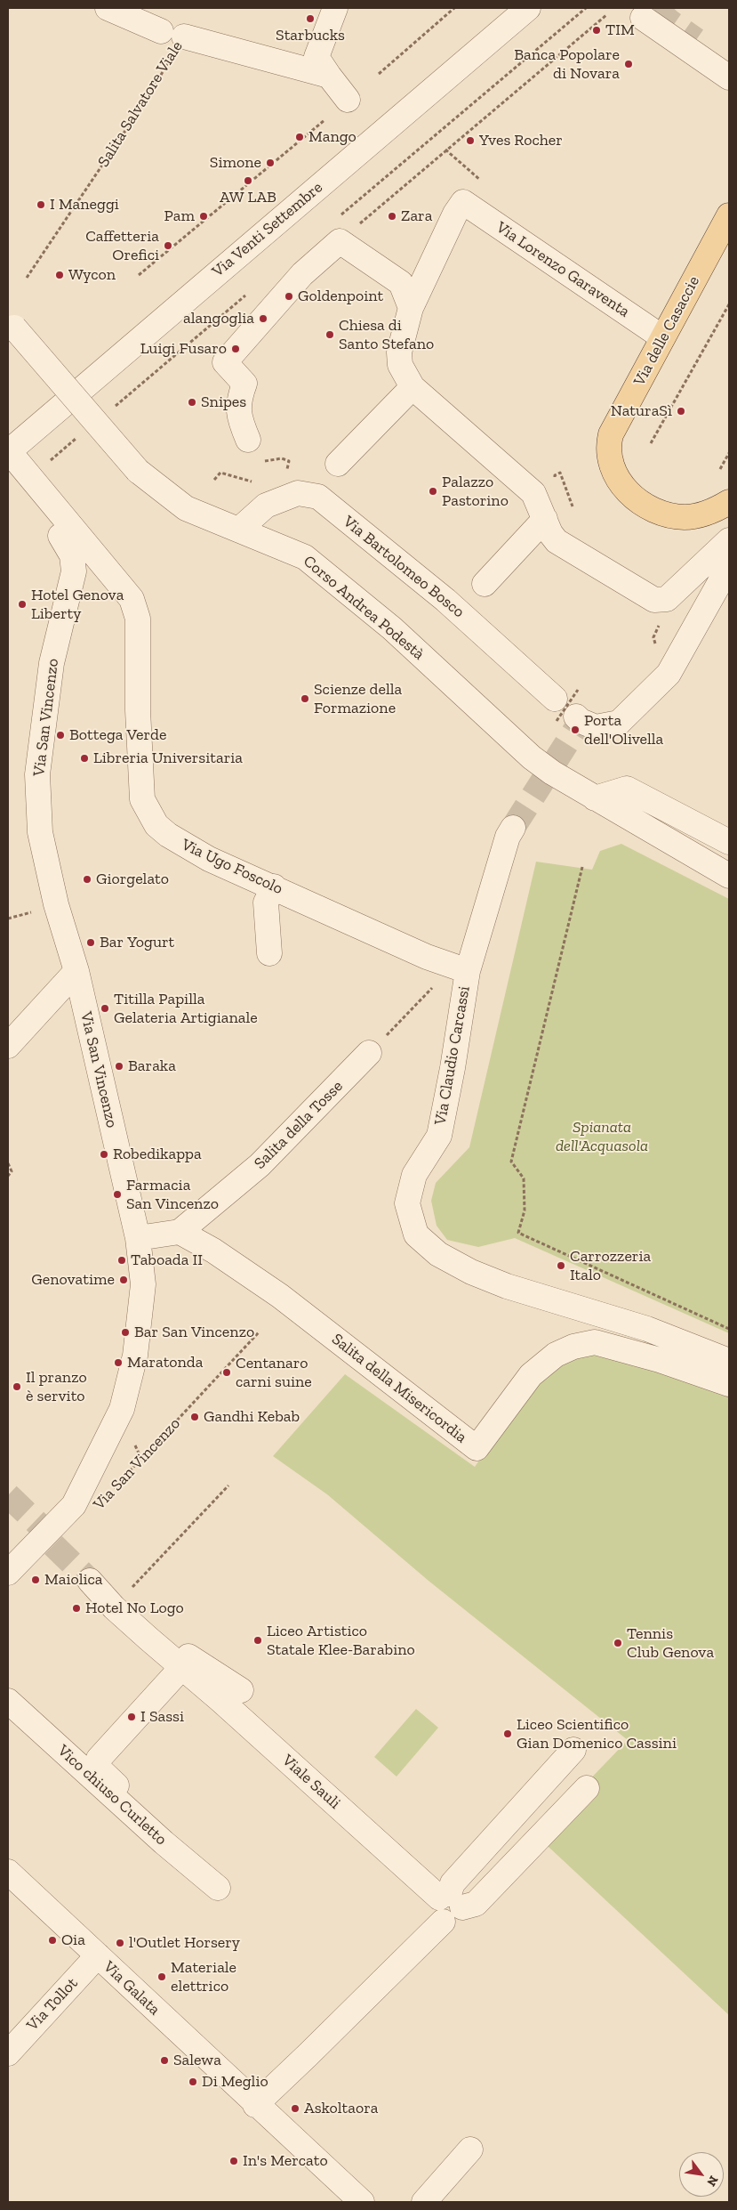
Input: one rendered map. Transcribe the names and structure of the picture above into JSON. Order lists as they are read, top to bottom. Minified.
{"streets":{"main road":["Via delle Casaccie"],"street":["Salita Salvatore Viale","Via Venti Settembre","Via Lorenzo Garaventa","Via Bartolomeo Bosco","Corso Andrea Podestà","Via San Vincenzo","Via Ugo Foscolo","Via Claudio Carcassi","Salita della Tosse","Salita della Misericordia","Viale Sauli","Vico chiuso Curletto","Via Galata","Via Tollot"]},"crossings":[["Via Venti Settembre","Via San Vincenzo"],["Via Lorenzo Garaventa","Via delle Casaccie"],["Via Bartolomeo Bosco","Corso Andrea Podestà"],["Via San Vincenzo","Via Ugo Foscolo"],["Via Ugo Foscolo","Via Claudio Carcassi"],["Salita della Tosse","Salita della Misericordia"],["Via Galata","Via Tollot"]],"parks":["Spianata dell'Acquasola"],"places":["Starbucks","TIM","Banca Popolare di Novara","Mango","Yves Rocher","Simone","AW LAB","I Maneggi","Pam","Zara","Caffetteria Orefici","Wycon","Goldenpoint","alangoglia","Chiesa di Santo Stefano","Luigi Fusaro","Snipes","NaturaSì","Palazzo Pastorino","Hotel Genova Liberty","Scienze della Formazione","Porta dell'Olivella","Bottega Verde","Libreria Universitaria","Giorgelato","Bar Yogurt","Titilla Papilla Gelateria Artigianale","Baraka","Robedikappa","Farmacia San Vincenzo","Taboada II","Carrozzeria Italo","Genovatime","Bar San Vincenzo","Maratonda","Centanaro carni suine","Il pranzo è servito","Gandhi Kebab","Maiolica","Hotel No Logo","Liceo Artistico Statale Klee-Barabino","Tennis Club Genova","I Sassi","Liceo Scientifico Gian Domenico Cassini","Oia","l'Outlet Horsery","Materiale elettrico","Salewa","Di Meglio","Askoltaora","In's Mercato"],"north":"bottom right"}
